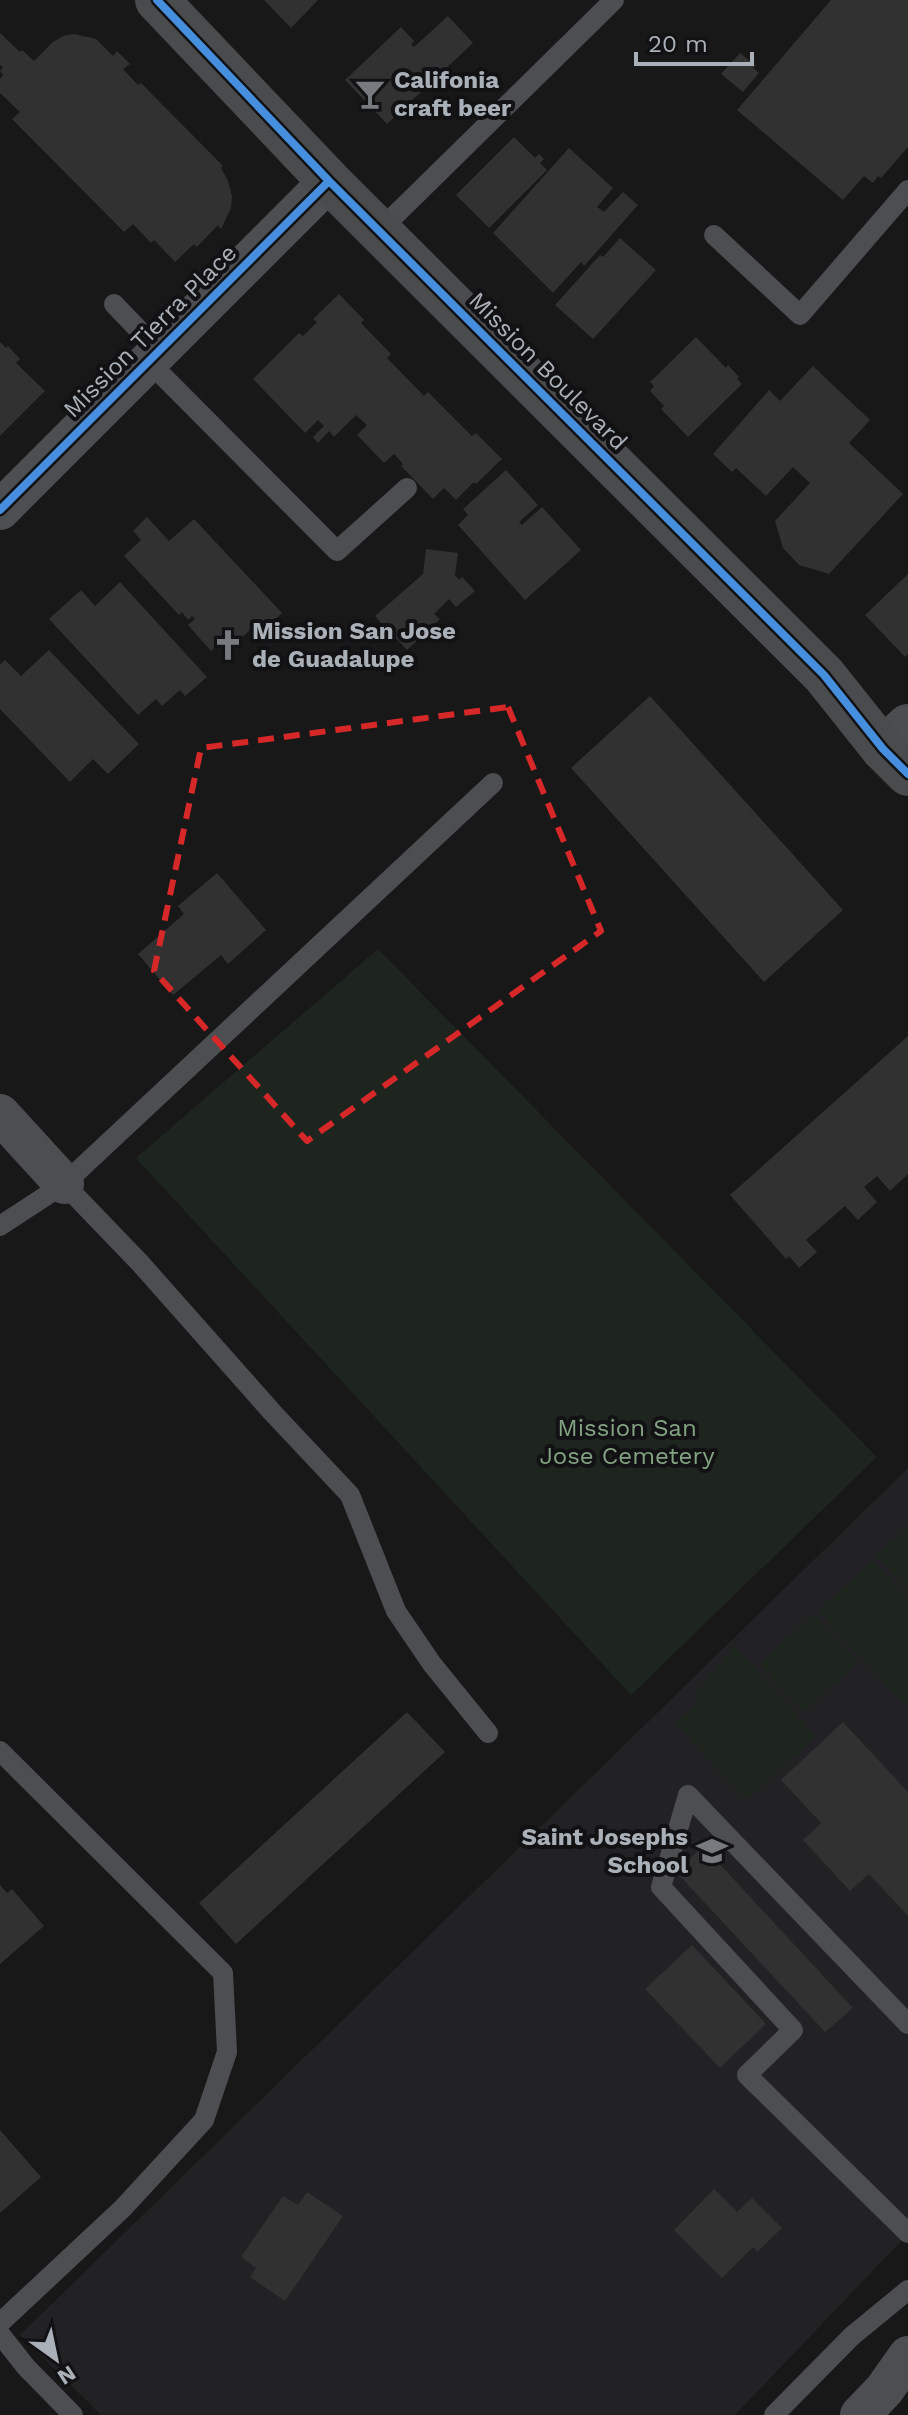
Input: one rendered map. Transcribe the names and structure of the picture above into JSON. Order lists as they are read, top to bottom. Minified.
{"streets":{"main road":["Mission Boulevard"],"street":["Mission Tierra Place"]},"crossings":[["Mission Tierra Place","Mission Boulevard"]],"parks":["Mission San Jose Cemetery"],"places":{"bar":["Califonia craft beer"],"church":["Mission San Jose de Guadalupe"],"school or university":["Saint Josephs School"]},"scale_bar":"20 m","north":"bottom right"}
